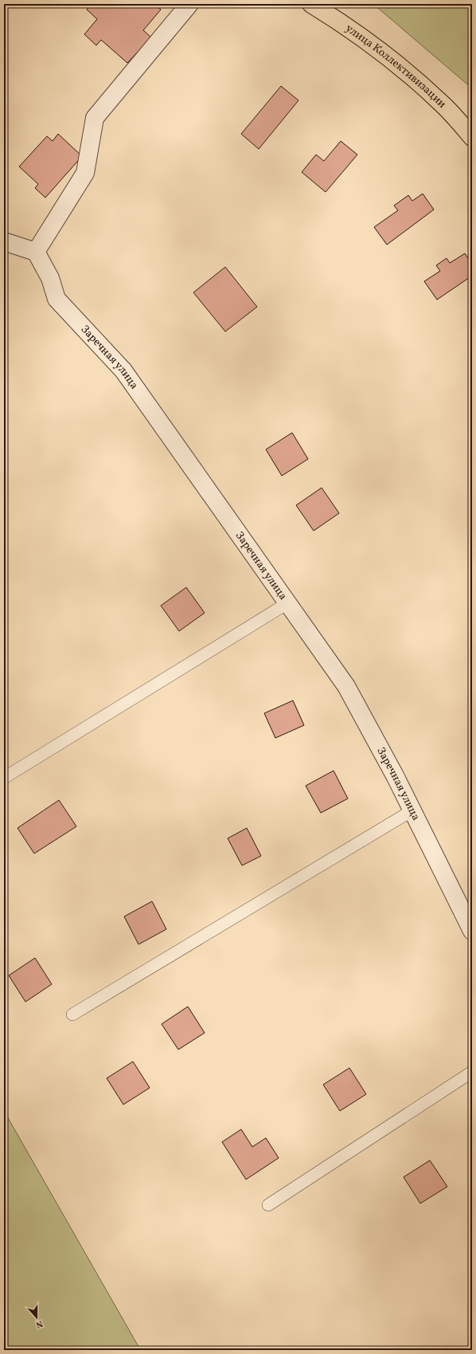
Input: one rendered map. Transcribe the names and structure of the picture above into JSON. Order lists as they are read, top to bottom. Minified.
{"streets":{"main road":["улица Коллективизации"],"street":["Заречная улица"]},"north":"bottom"}
